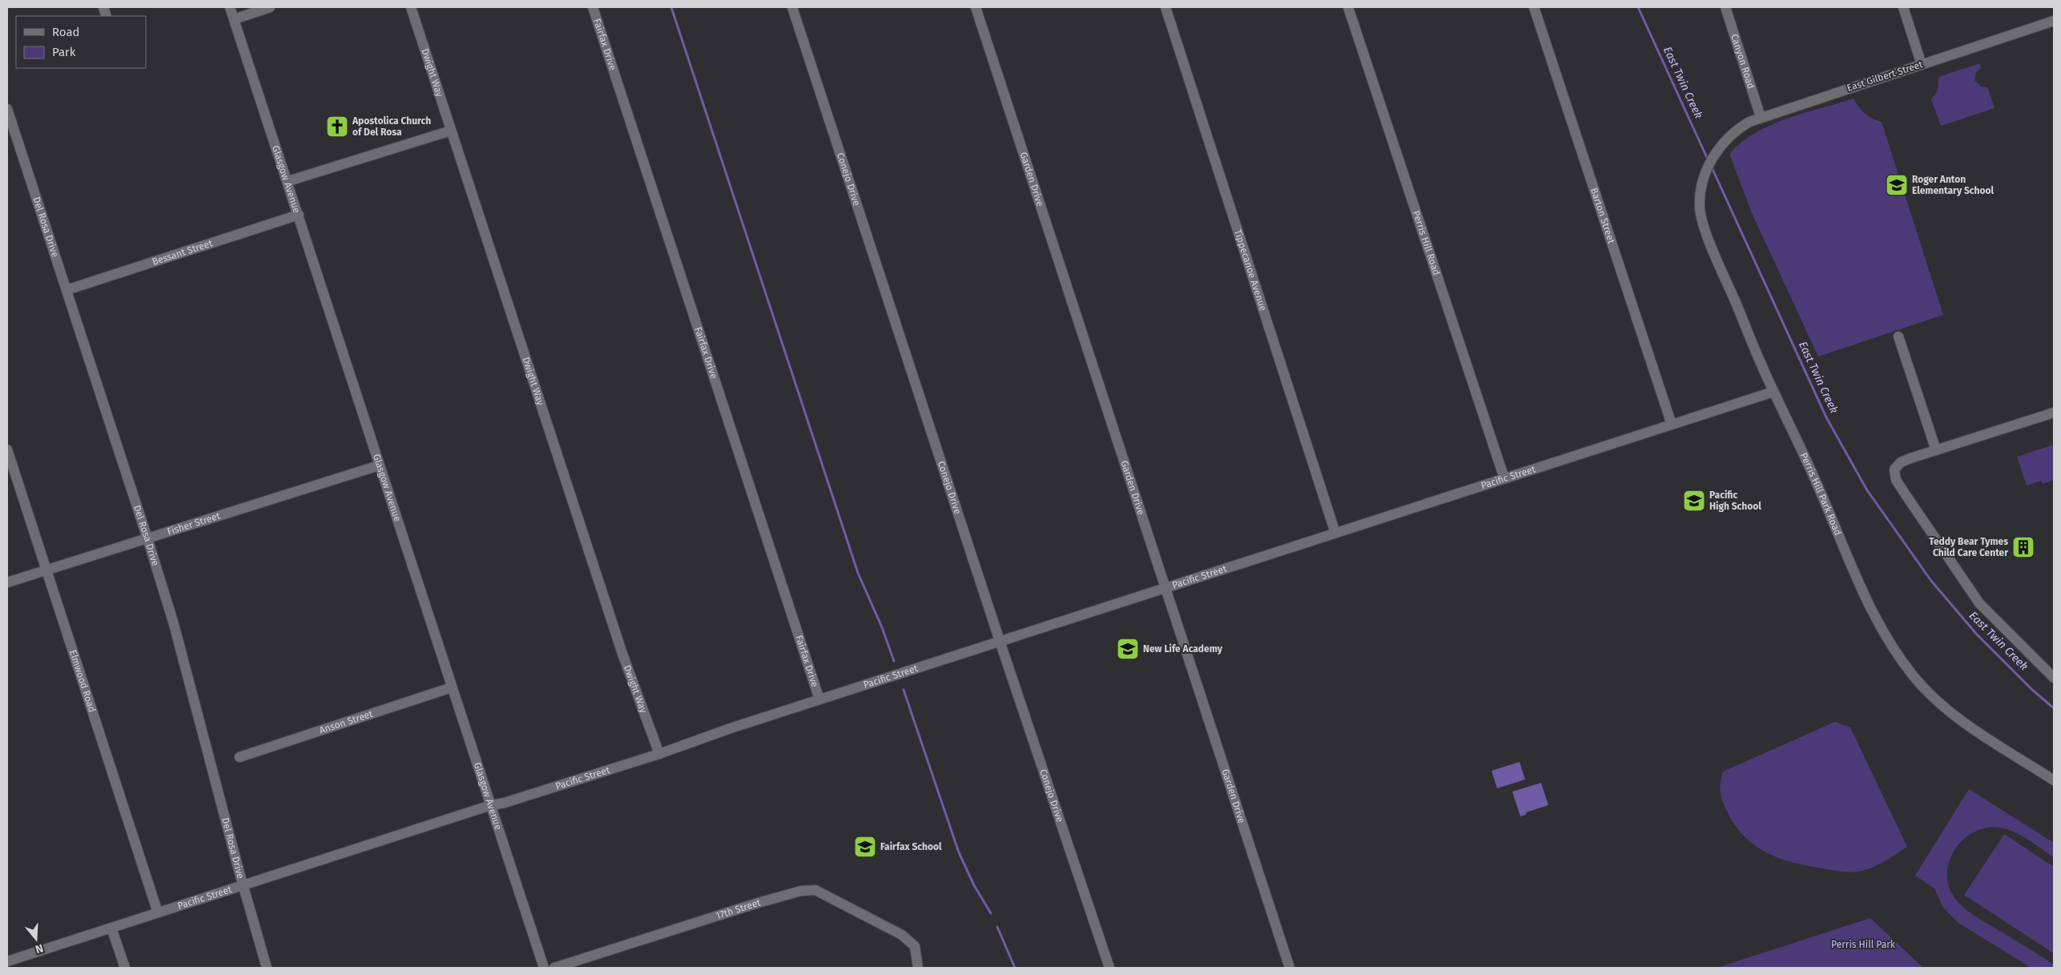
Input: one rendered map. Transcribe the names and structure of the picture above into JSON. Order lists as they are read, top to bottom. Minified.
{"streets":{"street":["Fairfax Drive","Canyon Road","Dwight Way","East Gilbert Street","Glasgow Avenue","Garden Drive","Conejo Drive","Barton Street","Del Rosa Drive","Perris Hill Road","Bessant Street","Tippecanoe Avenue","Pacific Street","Perris Hill Park Road","Fisher Street","Elmwood Road","Anson Street","17th Street"]},"crossings":[["Fairfax Drive","Pacific Street"],["Canyon Road","East Gilbert Street"],["Dwight Way","Pacific Street"],["East Gilbert Street","Perris Hill Park Road"],["Glasgow Avenue","Bessant Street"],["Glasgow Avenue","Pacific Street"],["Glasgow Avenue","Fisher Street"],["Glasgow Avenue","Anson Street"],["Garden Drive","Pacific Street"],["Conejo Drive","Pacific Street"],["Barton Street","Pacific Street"],["Del Rosa Drive","Bessant Street"],["Del Rosa Drive","Pacific Street"],["Del Rosa Drive","Fisher Street"],["Perris Hill Road","Pacific Street"],["Tippecanoe Avenue","Pacific Street"],["Pacific Street","Perris Hill Park Road"],["Pacific Street","Elmwood Road"],["Fisher Street","Elmwood Road"]],"water":["East Twin Creek"],"parks":["Perris Hill Park"],"places":{"church":["Apostolica Church of Del Rosa"],"school or university":["Roger Anton Elementary School","Pacific High School","New Life Academy","Fairfax School"],"building":["Teddy Bear Tymes Child Care Center"]},"legend":["Road","Park"],"north":"bottom"}
